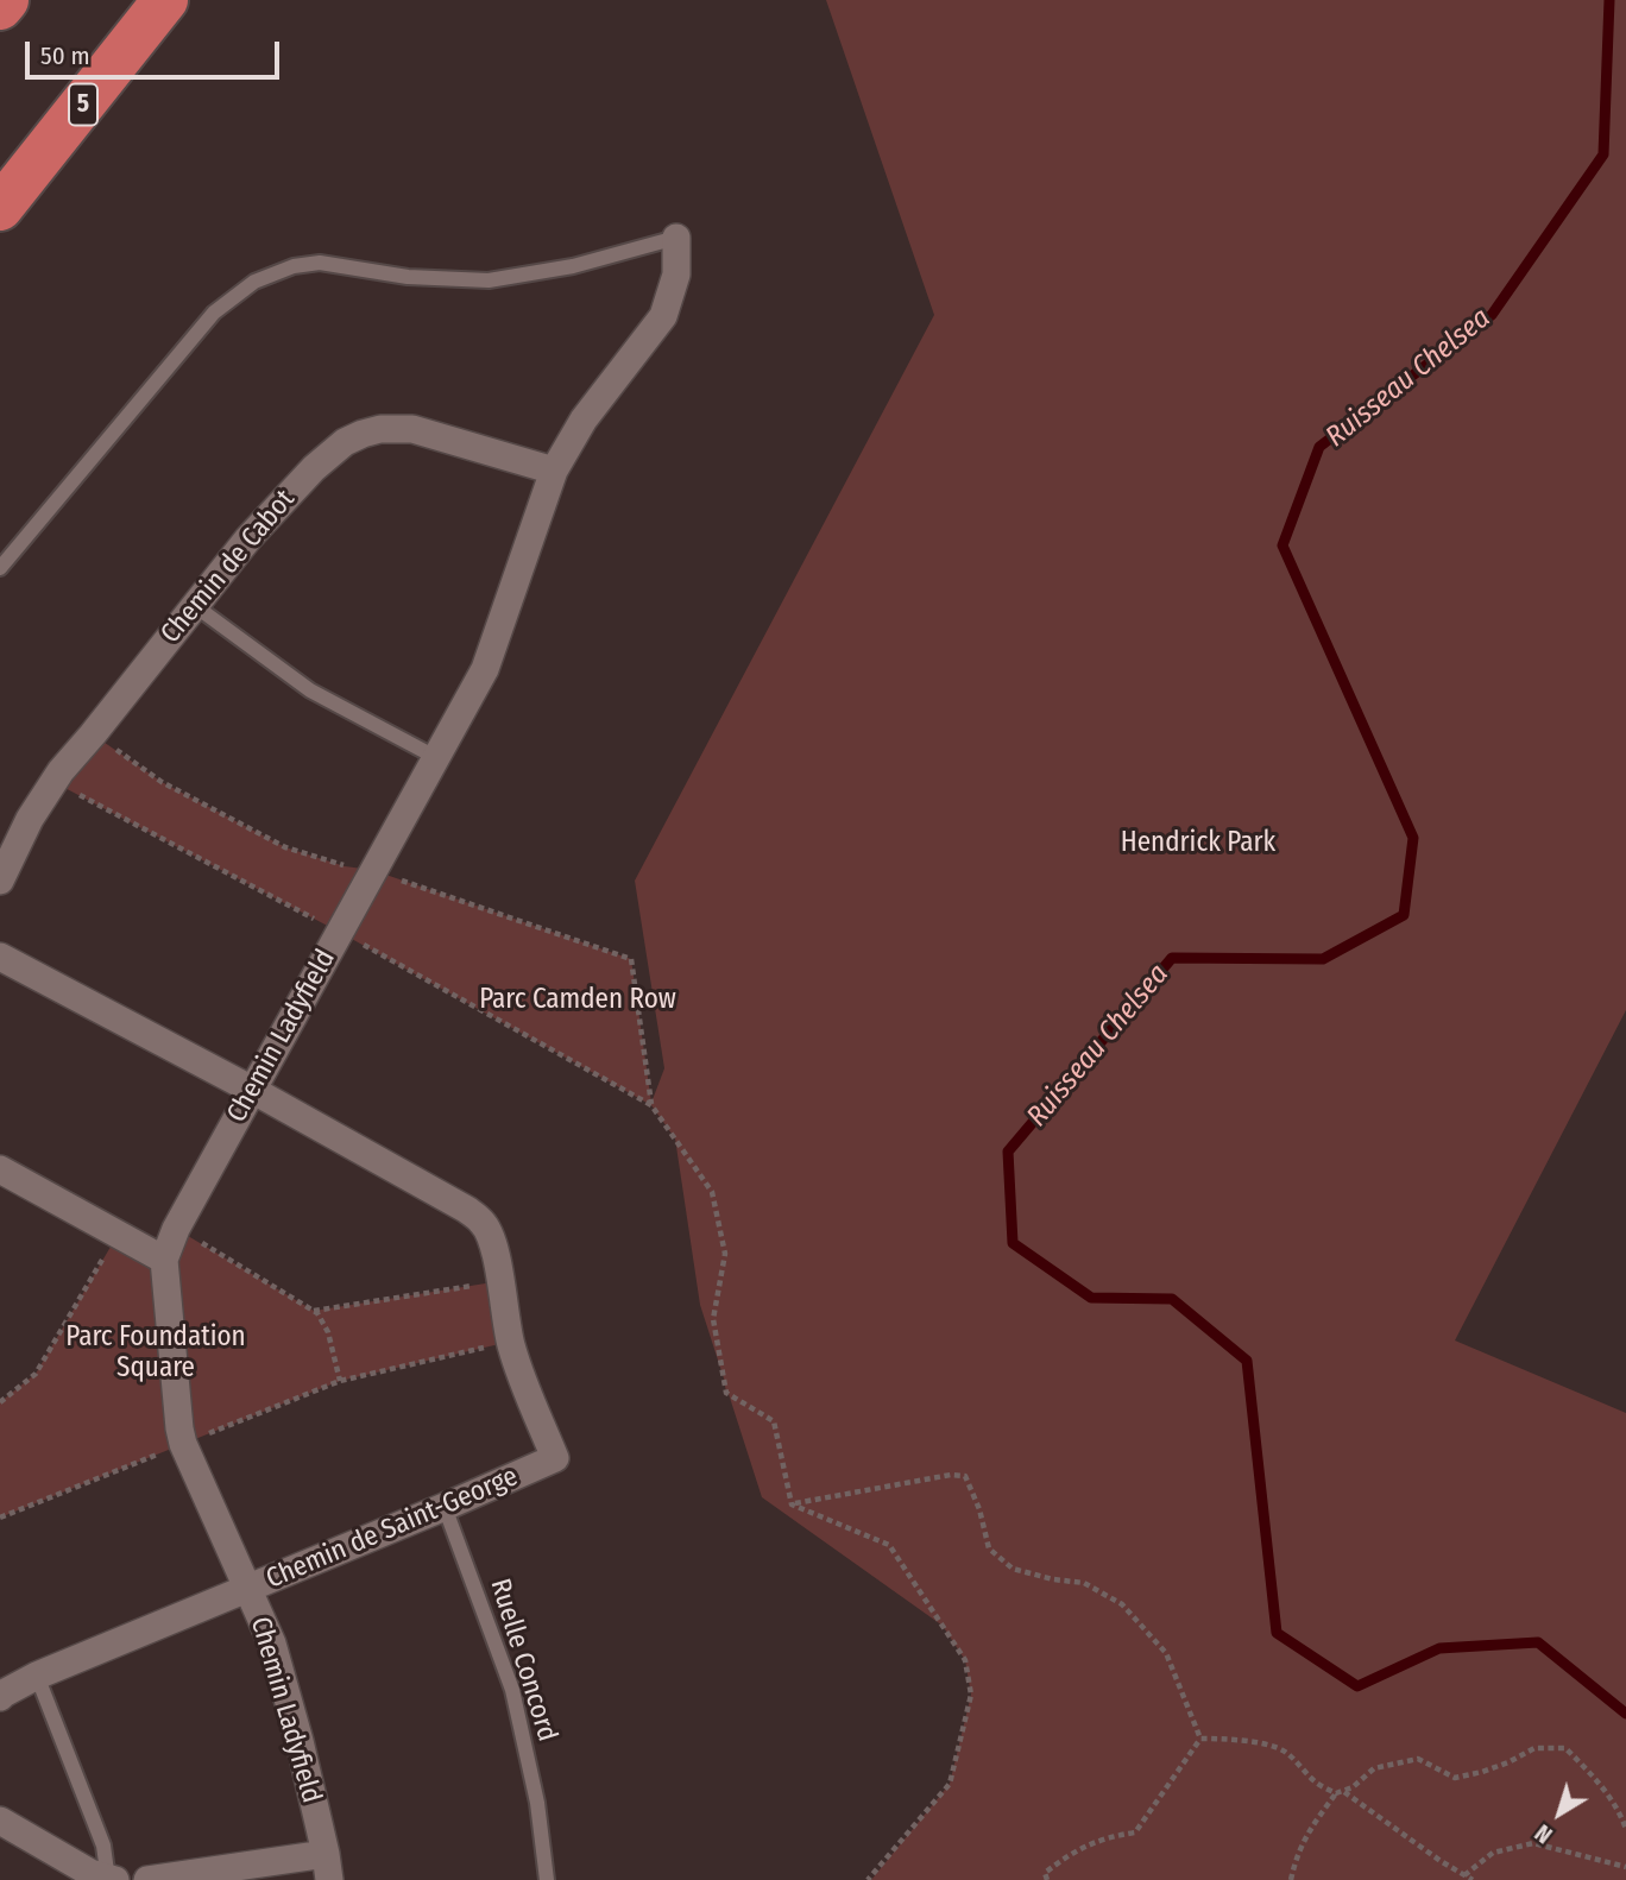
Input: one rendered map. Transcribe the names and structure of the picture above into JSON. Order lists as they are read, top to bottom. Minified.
{"streets":{"highway":["5"],"street":["Chemin de Cabot","Chemin Ladyfield","Chemin de Saint-George"],"lane":["Ruelle Concord"]},"crossings":[["Chemin de Cabot","Chemin Ladyfield"],["Chemin Ladyfield","Chemin de Saint-George"],["Chemin de Saint-George","Ruelle Concord"]],"water":["Ruisseau Chelsea"],"parks":["Hendrick Park","Parc Camden Row","Parc Foundation Square"],"scale_bar":"50 m","north":"bottom left"}
